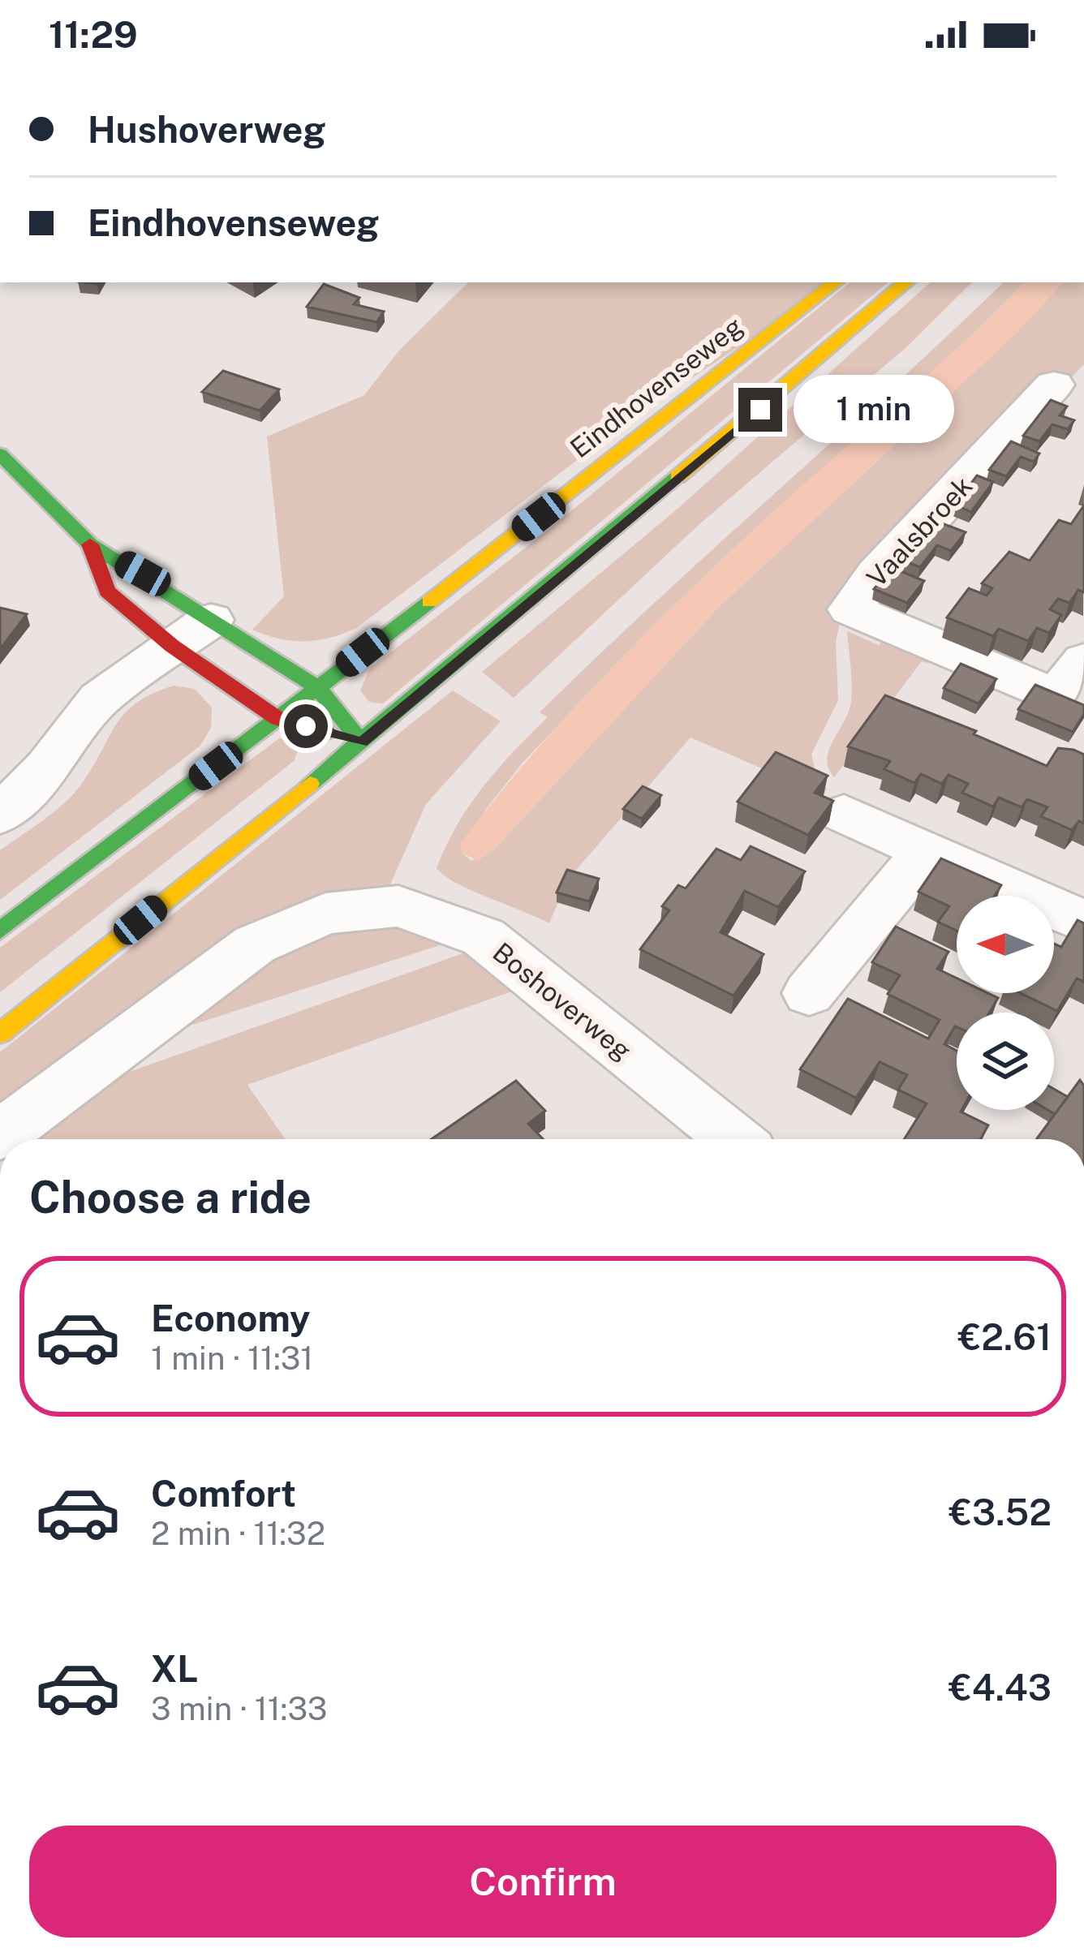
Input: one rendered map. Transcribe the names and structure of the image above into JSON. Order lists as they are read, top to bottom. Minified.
{"streets":{"main road":["Eindhovenseweg"],"street":["Vaalsbroek","Boshoverweg"]},"north":"left","page":{"status":"11:29","banner":["Hushoverweg","Eindhovenseweg"],"bubble":"1 min","heading":"Choose a ride","list":[{"name":"Economy","note":"1 min · 11:31","value":"€2.61"},{"name":"Comfort","note":"2 min · 11:32","value":"€3.52"},{"name":"XL","note":"3 min · 11:33","value":"€4.43"}],"buttons":"Confirm"}}
